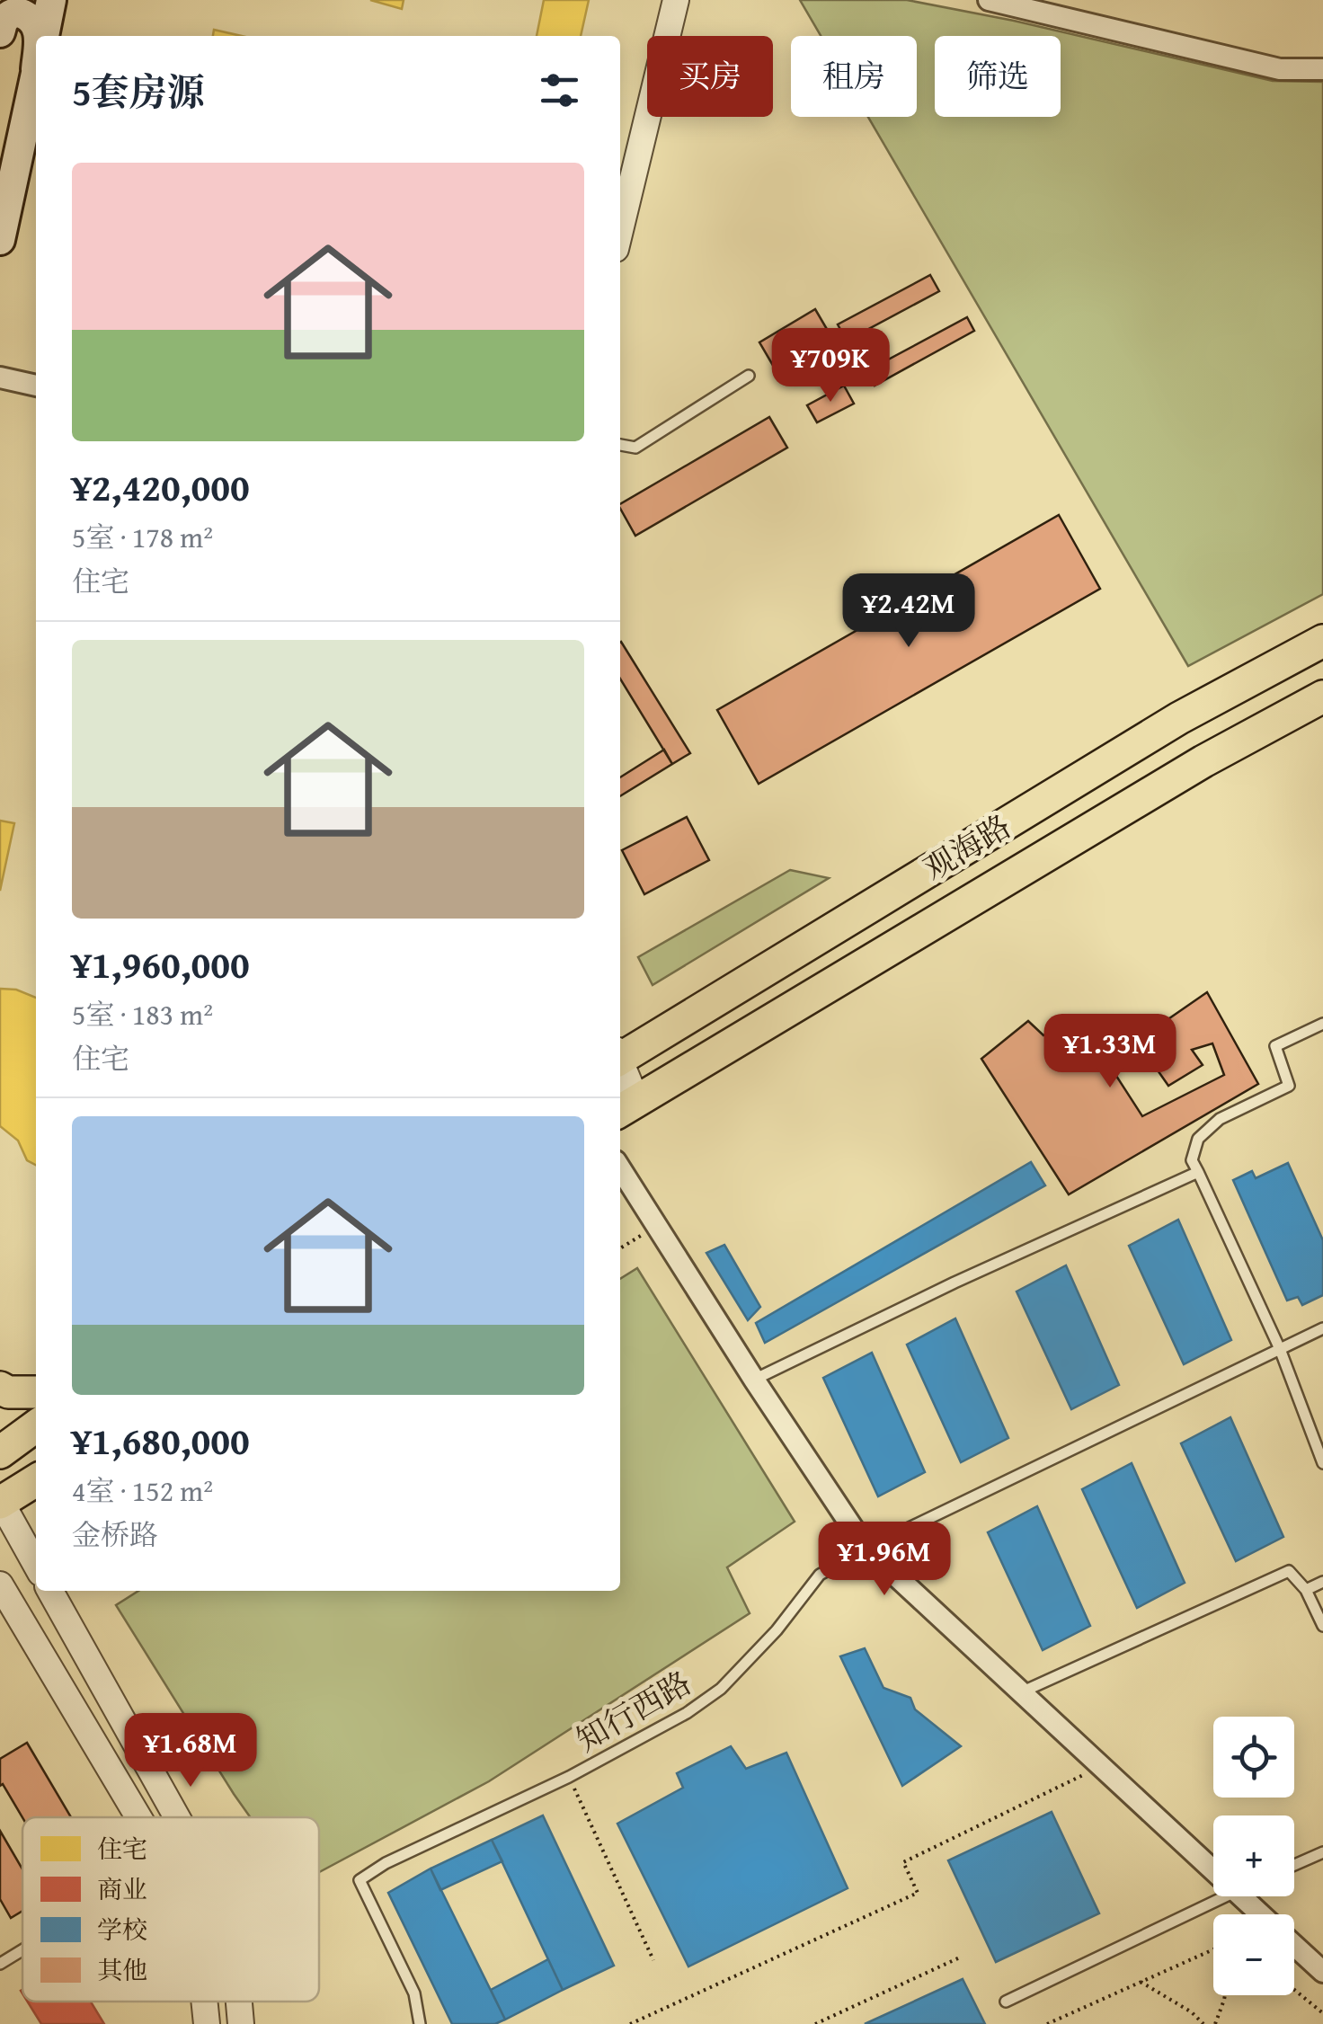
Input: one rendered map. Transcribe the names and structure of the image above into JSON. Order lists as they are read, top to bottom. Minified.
{"streets":{"main road":["观海路"],"lane":["知行西路"]},"legend":["住宅","商业","学校","其他"],"page":{"chip":["买房","租房","筛选"],"heading":"5套房源","list":[{"name":"¥2,420,000","note":"5室 · 178 m² · 住宅"},{"name":"¥1,960,000","note":"5室 · 183 m² · 住宅"},{"name":"¥1,680,000","note":"4室 · 152 m² · 金桥路"}],"price":["¥709K","¥2.42M","¥1.33M","¥1.96M","¥1.68M"],"map_buttons":["+","−"]}}
